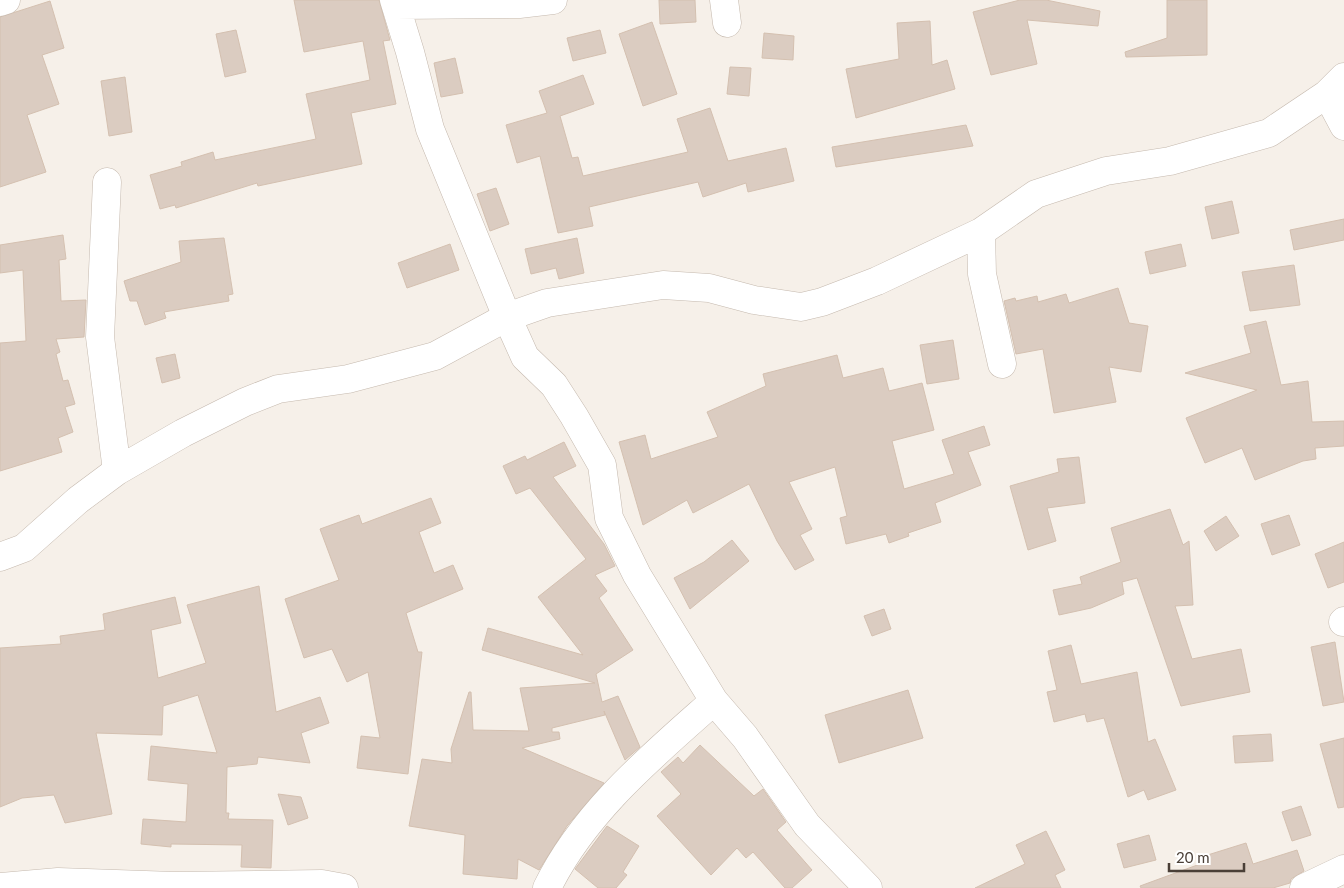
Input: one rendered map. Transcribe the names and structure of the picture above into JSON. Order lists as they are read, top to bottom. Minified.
{"scale_bar":"20 m"}
